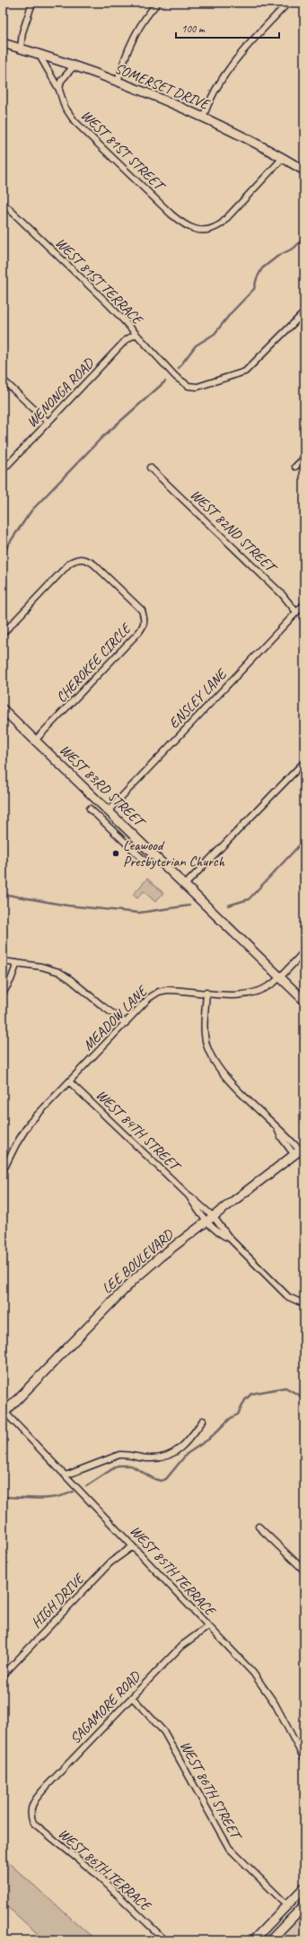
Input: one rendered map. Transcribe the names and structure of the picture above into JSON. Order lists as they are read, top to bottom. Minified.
{"streets":{"street":["SOMERSET DRIVE","WEST 81ST STREET","WEST 81ST TERRACE","WENONGA ROAD","WEST 82ND STREET","CHEROKEE CIRCLE","ENSLEY LANE","WEST 83RD STREET","MEADOW LANE","WEST 84TH STREET","LEE BOULEVARD","WEST 85TH TERRACE","HIGH DRIVE","SAGAMORE ROAD","WEST 86TH STREET","WEST 86TH TERRACE"]},"crossings":[["SOMERSET DRIVE","WEST 81ST STREET"],["WEST 81ST TERRACE","WENONGA ROAD"],["WEST 82ND STREET","ENSLEY LANE"],["CHEROKEE CIRCLE","WEST 83RD STREET"],["ENSLEY LANE","WEST 83RD STREET"],["WEST 83RD STREET","MEADOW LANE"],["MEADOW LANE","WEST 84TH STREET"],["WEST 84TH STREET","LEE BOULEVARD"],["LEE BOULEVARD","WEST 85TH TERRACE"],["WEST 85TH TERRACE","HIGH DRIVE"],["WEST 85TH TERRACE","SAGAMORE ROAD"],["SAGAMORE ROAD","WEST 86TH STREET"],["SAGAMORE ROAD","WEST 86TH TERRACE"]],"places":["Leawood Presbyterian Church"],"scale_bar":"100 m"}
